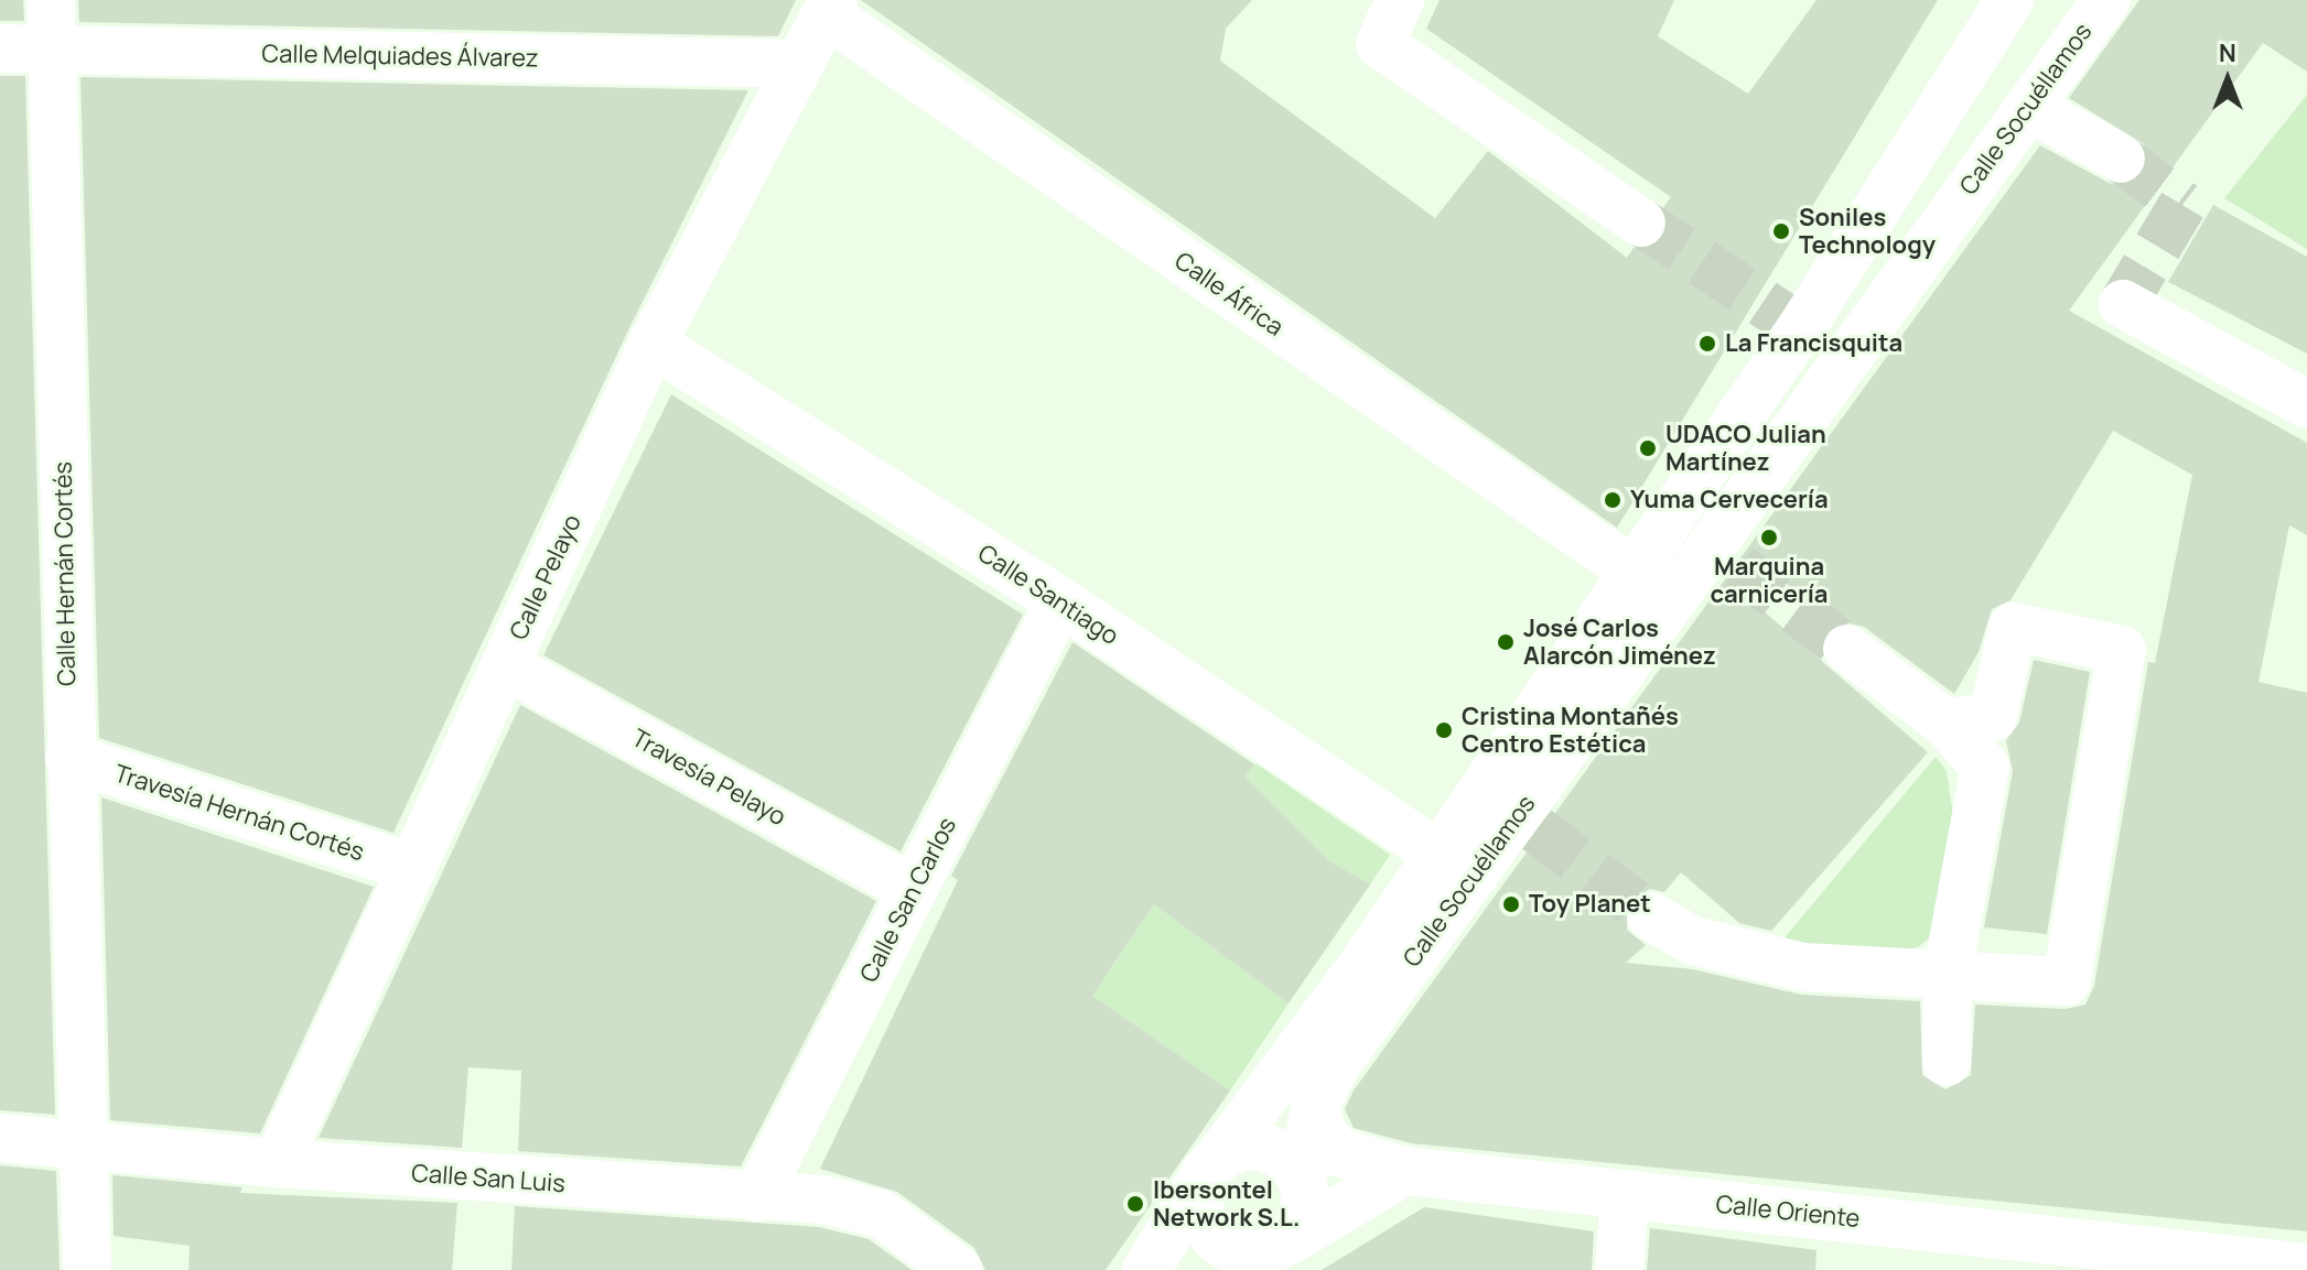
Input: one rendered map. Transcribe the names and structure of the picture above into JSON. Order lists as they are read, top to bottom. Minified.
{"streets":{"street":["Calle Melquiades Álvarez","Calle Socuéllamos","Calle África","Calle Hernán Cortés","Calle Pelayo","Calle Santiago","Travesía Pelayo","Travesía Hernán Cortés","Calle San Carlos","Calle San Luis","Calle Oriente"]},"crossings":[["Calle Melquiades Álvarez","Calle Hernán Cortés"],["Calle Melquiades Álvarez","Calle Pelayo"],["Calle Socuéllamos","Calle África"],["Calle Socuéllamos","Calle Santiago"],["Calle Socuéllamos","Calle Oriente"],["Calle África","Calle Pelayo"],["Calle Hernán Cortés","Travesía Hernán Cortés"],["Calle Hernán Cortés","Calle San Luis"],["Calle Pelayo","Calle Santiago"],["Calle Pelayo","Travesía Pelayo"],["Calle Pelayo","Travesía Hernán Cortés"],["Calle Pelayo","Calle San Luis"],["Calle Santiago","Calle San Carlos"],["Travesía Pelayo","Calle San Carlos"],["Calle San Carlos","Calle San Luis"]],"places":["Soniles Technology","La Francisquita","UDACO Julian Martínez","Yuma Cervecería","Marquina carnicería","José Carlos Alarcón Jiménez","Cristina Montañés Centro Estética","Toy Planet","Ibersontel Network S.L."],"north":"top"}
